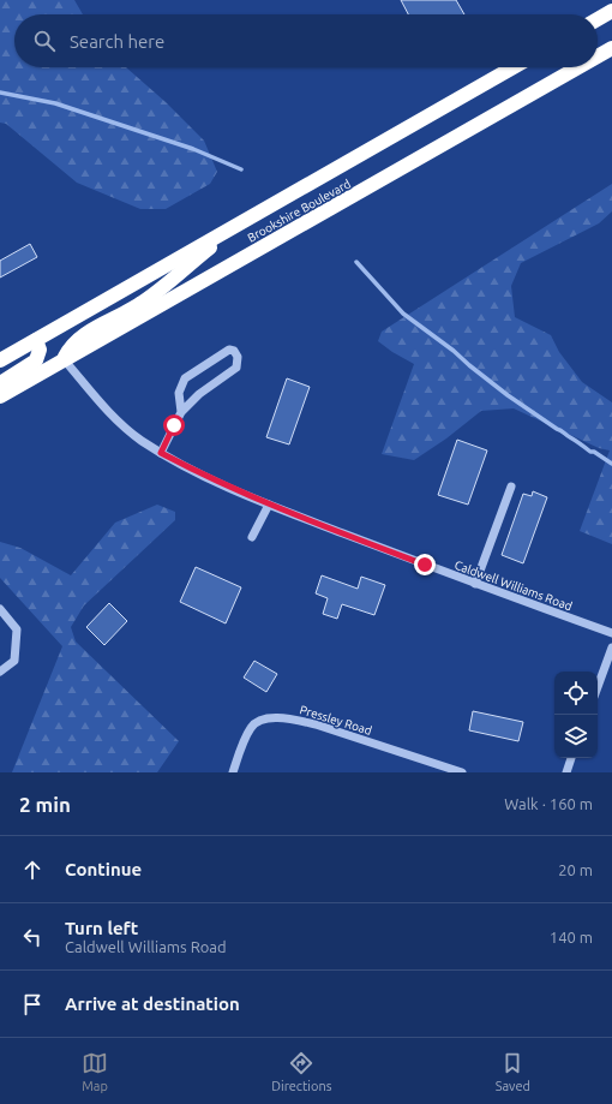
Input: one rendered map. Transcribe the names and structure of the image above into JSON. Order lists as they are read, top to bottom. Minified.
{"streets":{"highway":["Brookshire Boulevard"],"street":["Caldwell Williams Road","Pressley Road"]},"crossings":[["Brookshire Boulevard","Caldwell Williams Road"]],"page":{"search":"Search here","heading":["2 min","Walk · 160 m"],"list":[["Continue","20 m"],["Turn left","Caldwell Williams Road","140 m"],"Arrive at destination"],"nav":["Map","Directions","Saved"]}}
